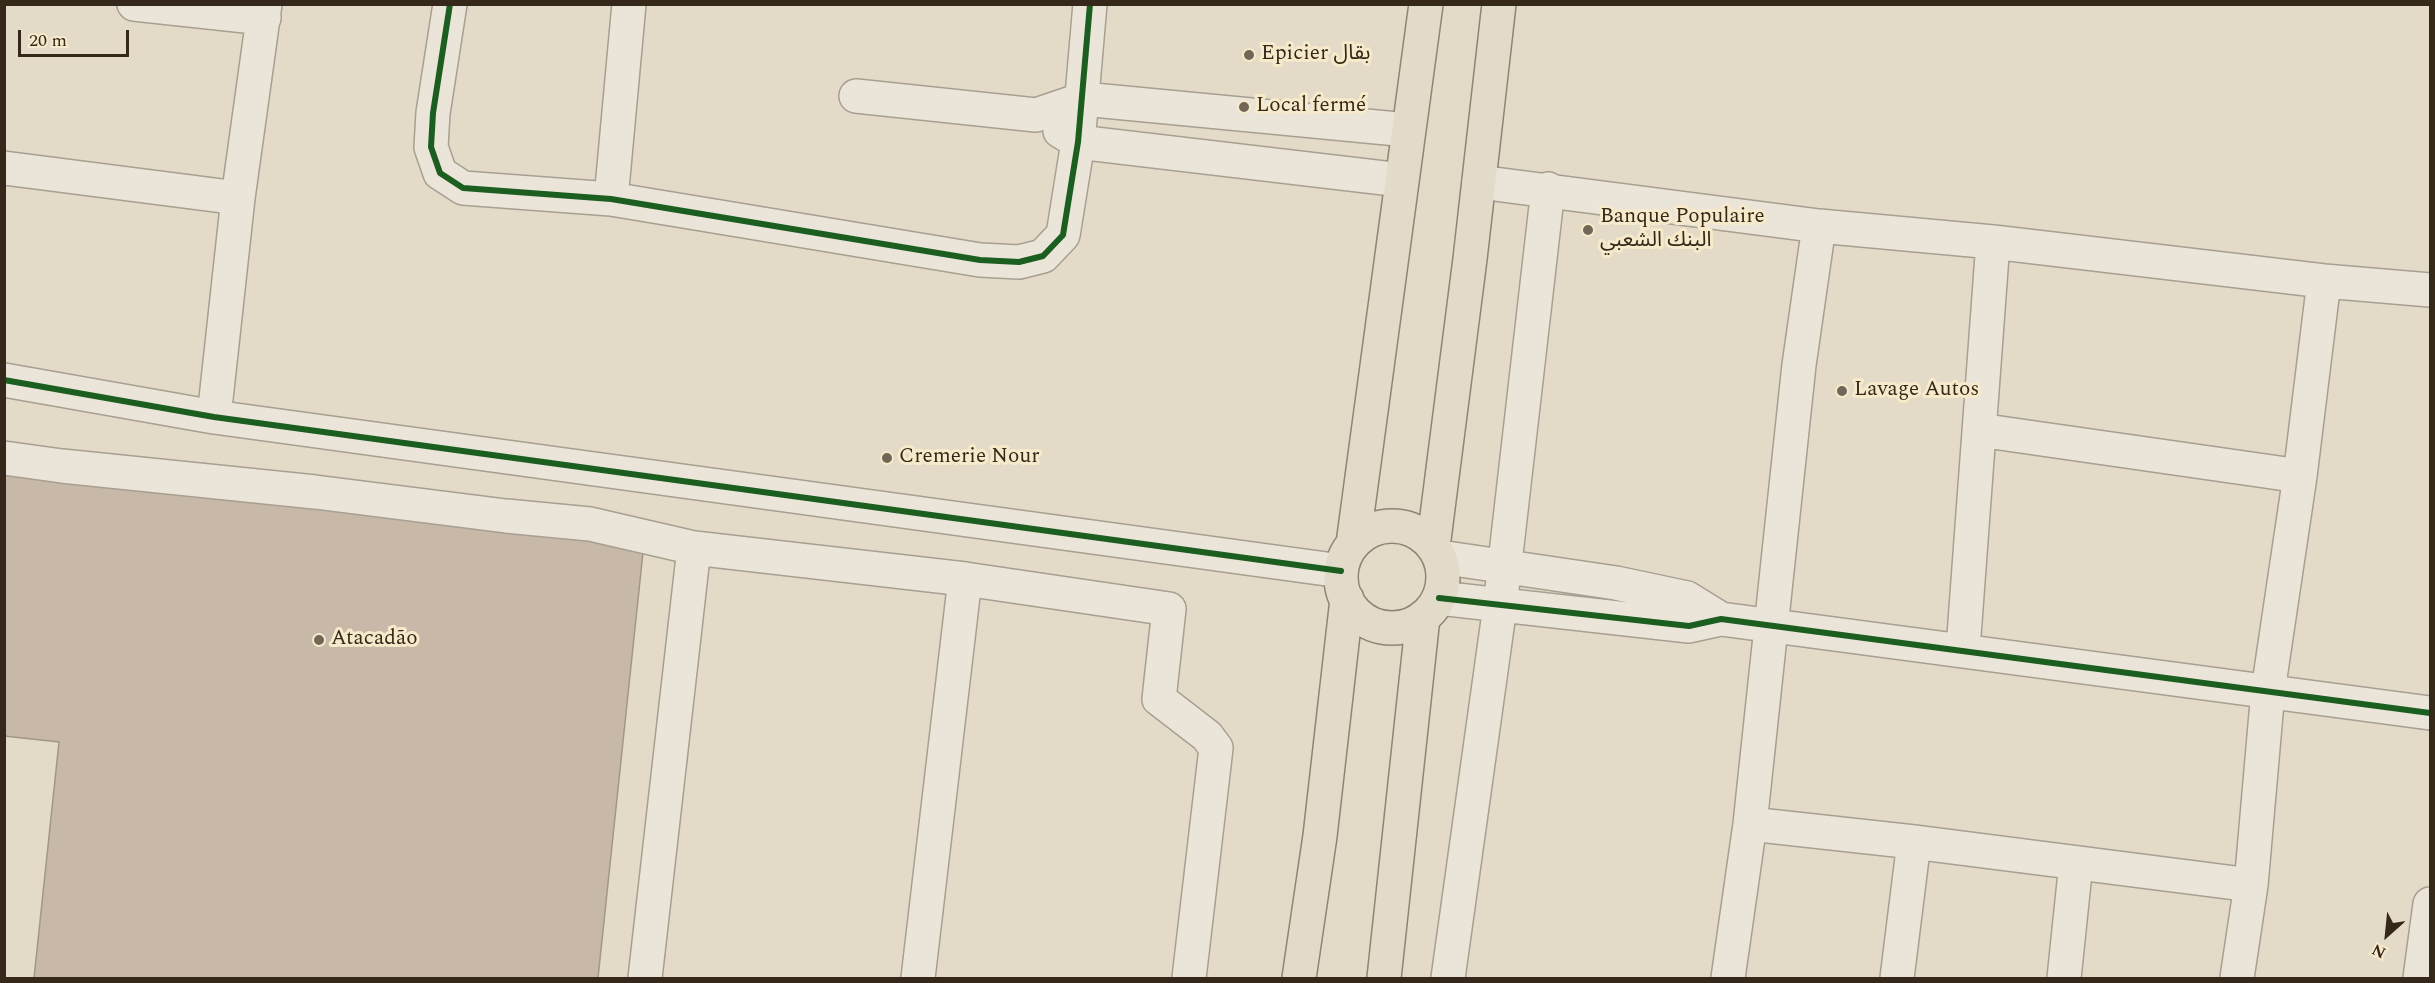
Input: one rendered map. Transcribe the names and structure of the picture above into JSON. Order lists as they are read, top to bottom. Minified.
{"places":["Epicier بقال","Local fermé","Banque Populaire البنك الشعبي","Lavage Autos","Cremerie Nour","Atacadão"],"scale_bar":"20 m","north":"bottom left"}
